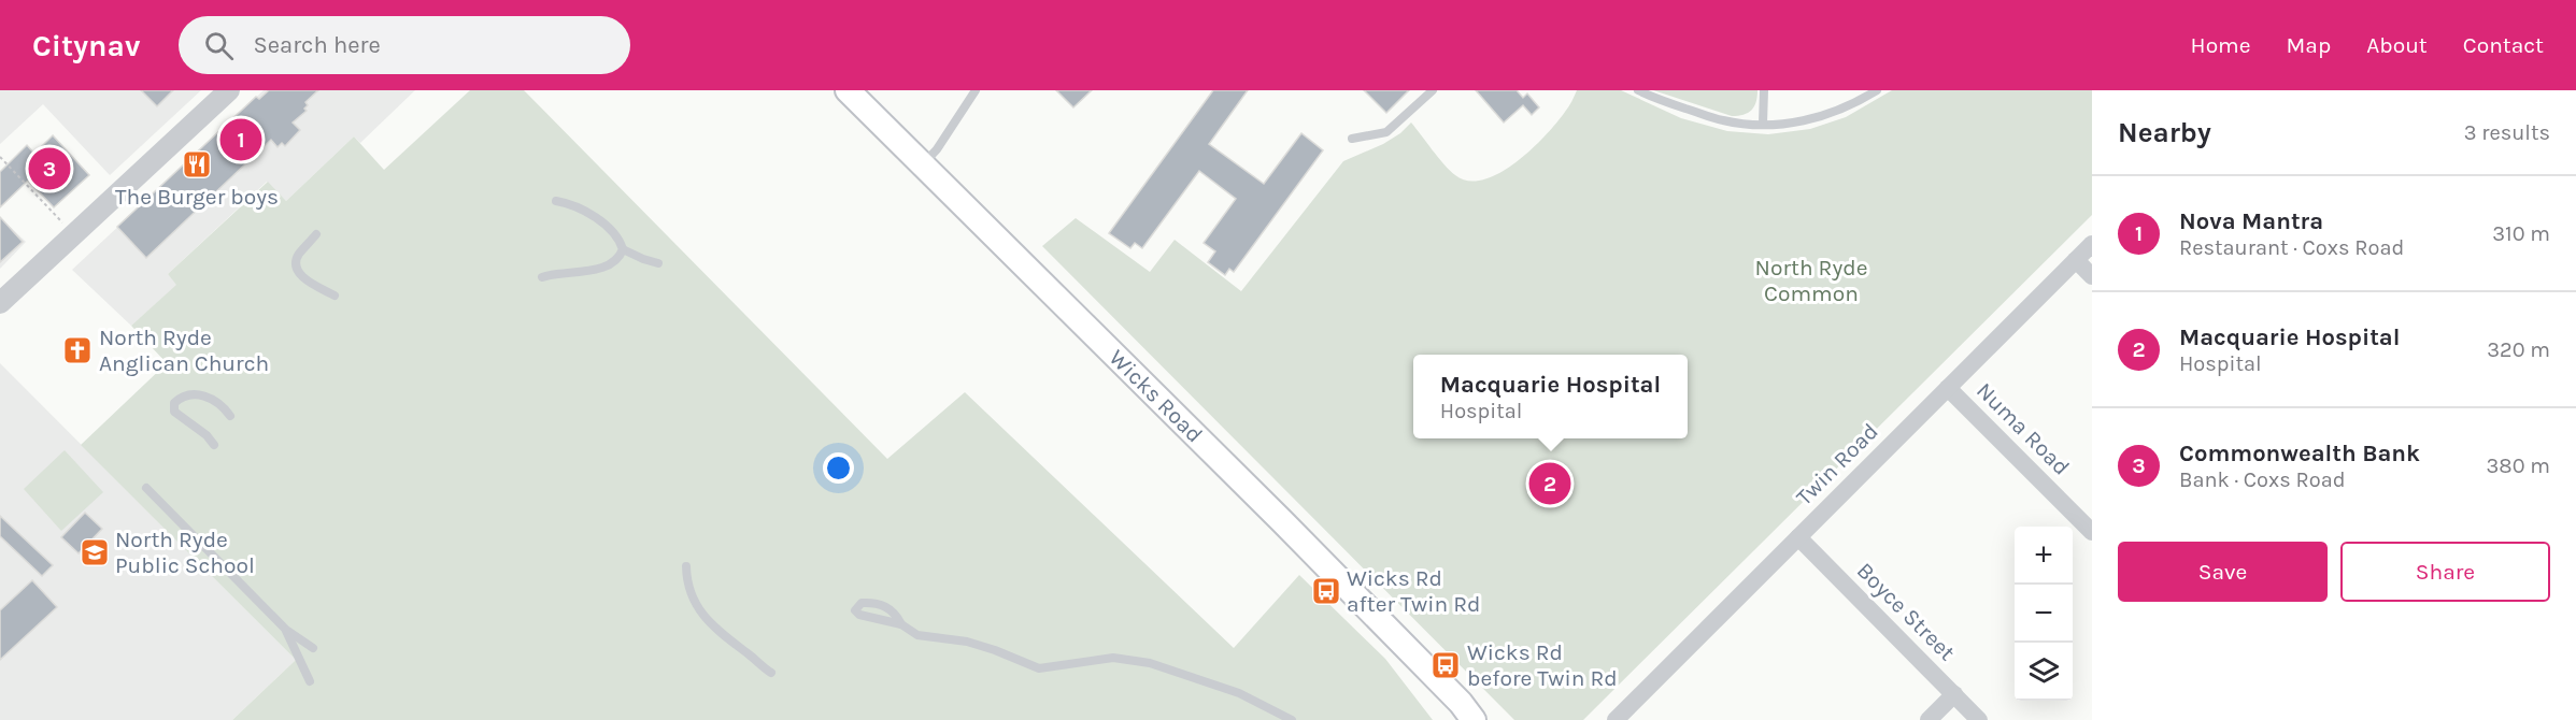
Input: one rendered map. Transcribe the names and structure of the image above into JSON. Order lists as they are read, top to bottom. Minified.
{"streets":{"main road":["Wicks Road"],"street":["Numa Road","Twin Road","Boyce Street"]},"crossings":[["Numa Road","Twin Road"],["Twin Road","Boyce Street"]],"parks":["North Ryde Common"],"places":{"restaurant":["The Burger boys"],"church":["North Ryde Anglican Church"],"school or university":["North Ryde Public School"],"bus stop":["Wicks Rd after Twin Rd","Wicks Rd before Twin Rd"]},"page":{"header":"Citynav","search":"Search here","nav":["Home","Map","About","Contact"],"heading":["Nearby","3 results"],"pins":["1","3","2"],"list":[{"mark":"1","name":"Nova Mantra","note":"Restaurant · Coxs Road","value":"310 m"},{"mark":"2","name":"Macquarie Hospital","note":"Hospital","value":"320 m"},{"mark":"3","name":"Commonwealth Bank","note":"Bank · Coxs Road","value":"380 m"}],"popup":["Macquarie Hospital","Hospital"],"buttons":["Save","Share"],"map_buttons":["+","−"]}}
